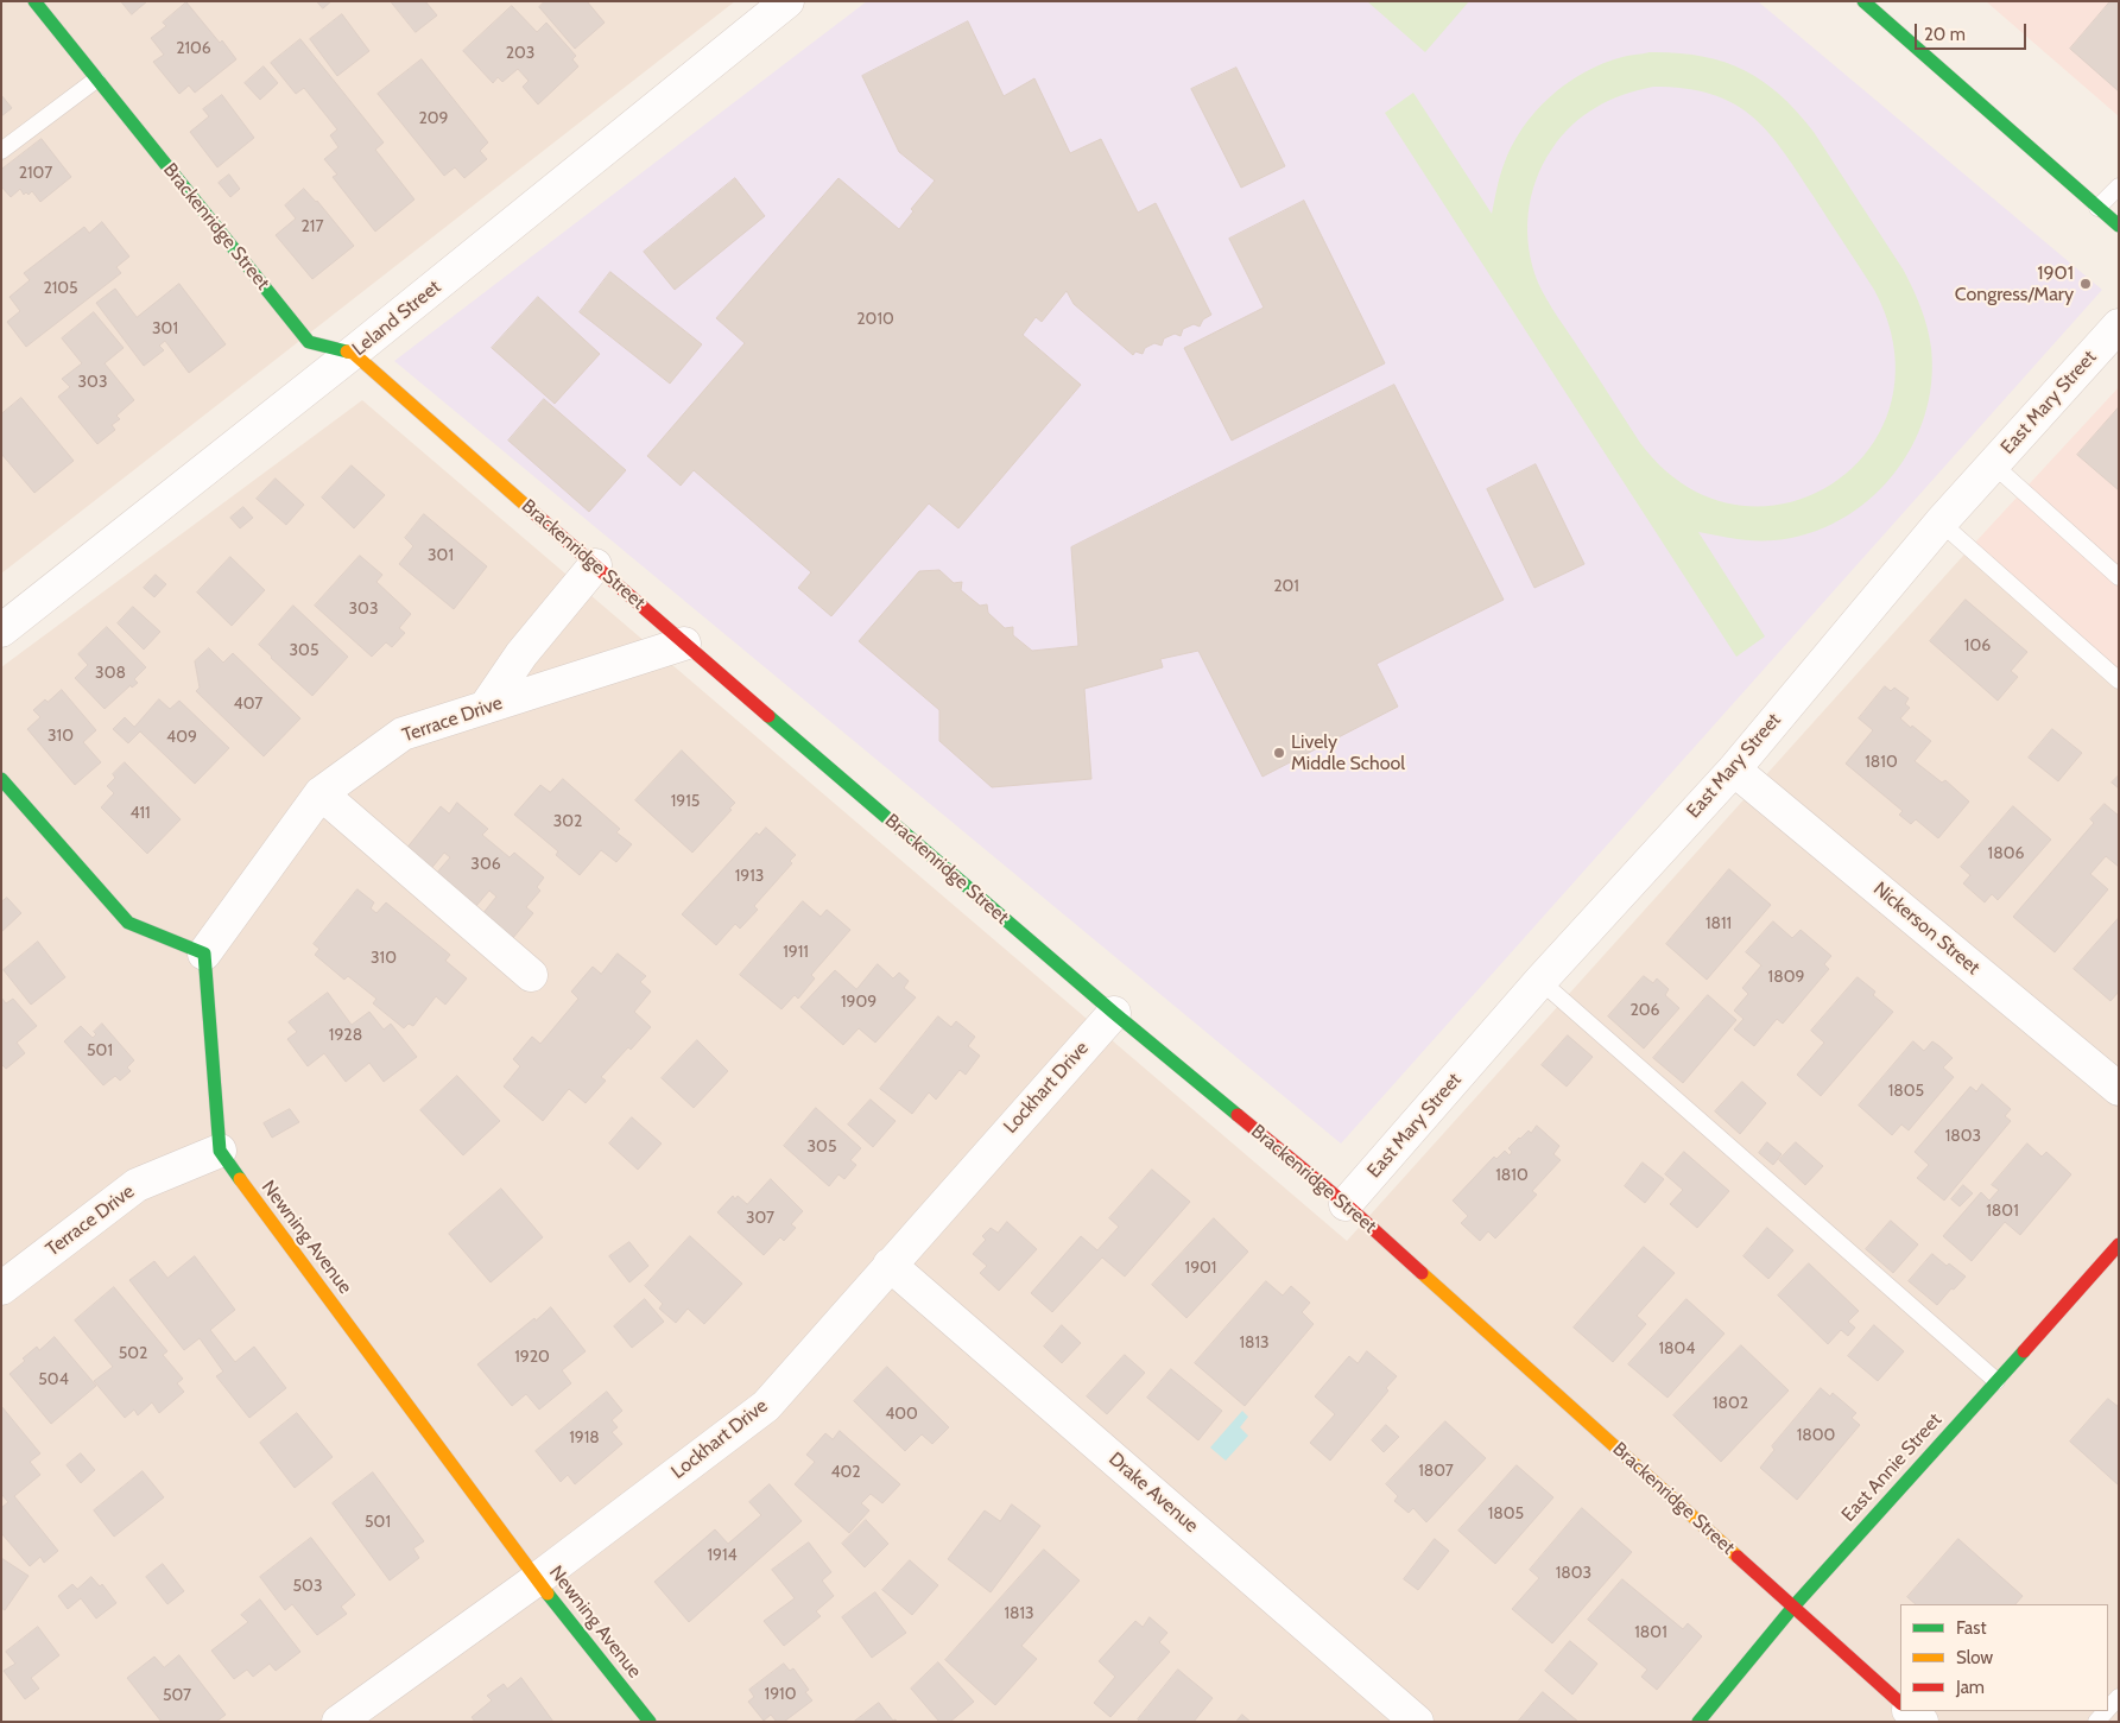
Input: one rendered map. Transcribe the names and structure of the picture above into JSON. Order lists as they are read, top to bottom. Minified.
{"streets":{"street":["Brackenridge Street","Leland Street","East Mary Street","Terrace Drive","Nickerson Street","Lockhart Drive","Newning Avenue","East Annie Street","Drake Avenue"]},"crossings":[["Brackenridge Street","Leland Street"],["Brackenridge Street","East Mary Street"],["Brackenridge Street","Terrace Drive"],["Brackenridge Street","Lockhart Drive"],["Brackenridge Street","East Annie Street"],["East Mary Street","Nickerson Street"],["Terrace Drive","Newning Avenue"],["Lockhart Drive","Newning Avenue"],["Lockhart Drive","Drake Avenue"]],"places":["1901 Congress/Mary","Lively Middle School"],"house_numbers":["2106","203","209","2107","217","2105","2010","301","303","301","201","303","106","305","308","407","310","409","1810","1915","411","302","1806","306","1913","1811","1911","310","1809","1909","206","1928","501","1805","1803","305","1810","1801","307","1901","1813","1804","502","1920","504","1802","400","1800","1918","1807","402","1805","501","1914","1803","503","1813","1801","1910","507"],"legend":["Fast","Slow","Jam"],"scale_bar":"20 m"}
